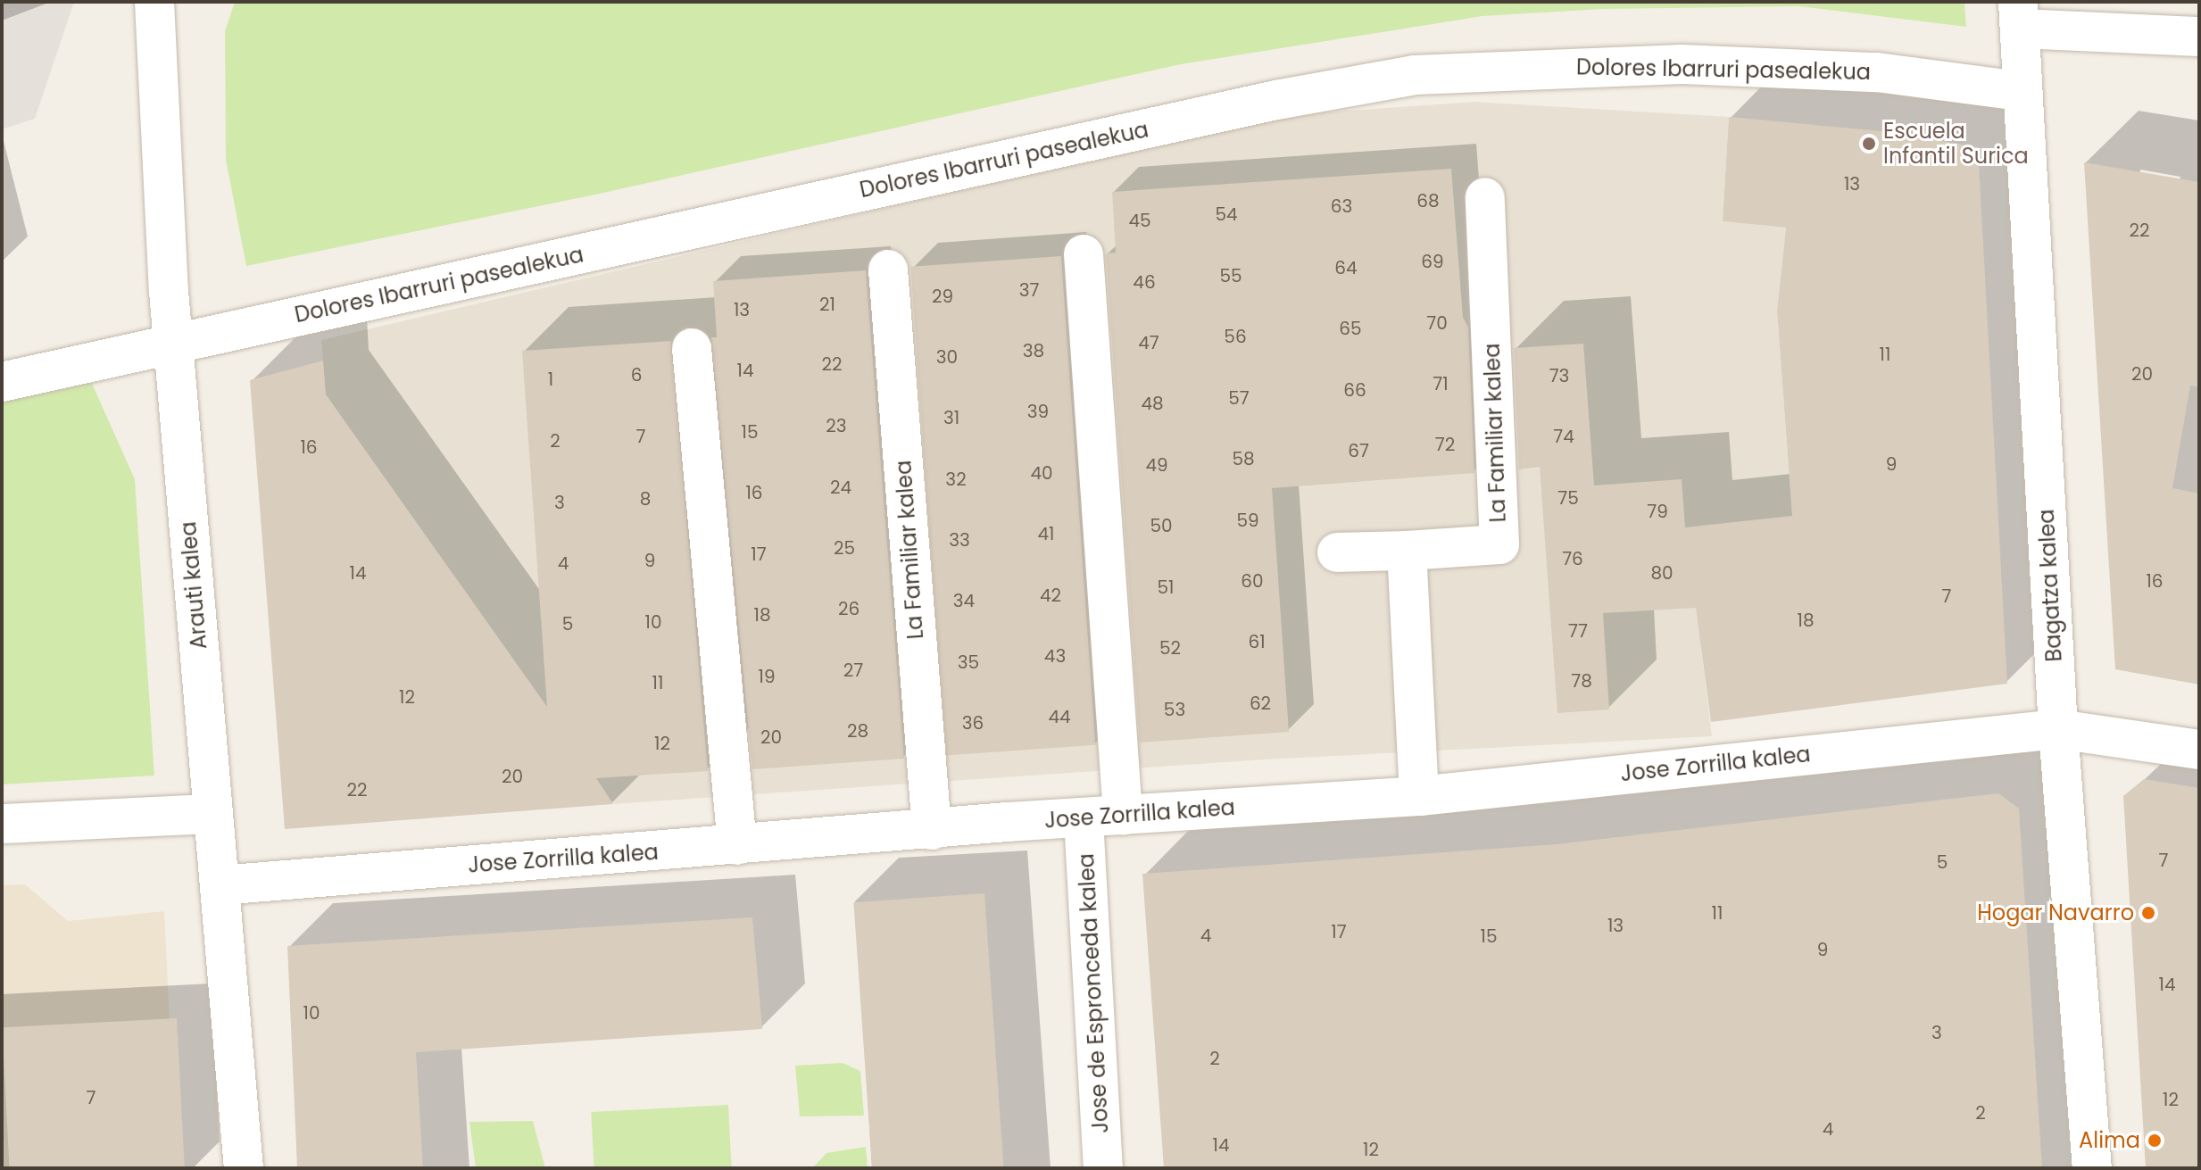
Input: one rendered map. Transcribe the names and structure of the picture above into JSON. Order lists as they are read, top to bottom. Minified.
{"streets":{"street":["Dolores Ibarruri pasealekua","La Familiar kalea","Arauti kalea","Bagatza kalea","Jose Zorrilla kalea","Jose de Espronceda kalea"]},"crossings":[["Dolores Ibarruri pasealekua","Arauti kalea"],["Dolores Ibarruri pasealekua","Bagatza kalea"],["La Familiar kalea","Jose Zorrilla kalea"],["Arauti kalea","Jose Zorrilla kalea"],["Bagatza kalea","Jose Zorrilla kalea"],["Jose Zorrilla kalea","Jose de Espronceda kalea"]],"places":["Escuela Infantil Surica","Hogar Navarro","Alima"],"house_numbers":["13","68","63","54","45","22","69","64","55","46","37","29","21","13","70","65","56","47","38","11","30","22","14","20","6","73","1","71","66","57","48","39","31","23","15","7","74","2","72","16","67","58","9","49","40","32","24","16","75","8","3","79","59","50","41","33","25","17","76","9","4","14","80","60","16","51","42","7","34","26","18","18","10","5","77","61","52","43","35","27","19","78","11","12","62","53","44","36","28","20","12","20","22","7","5","11","13","17","4","15","9","14","10","3","2","7","12","2","4","14","12"]}
